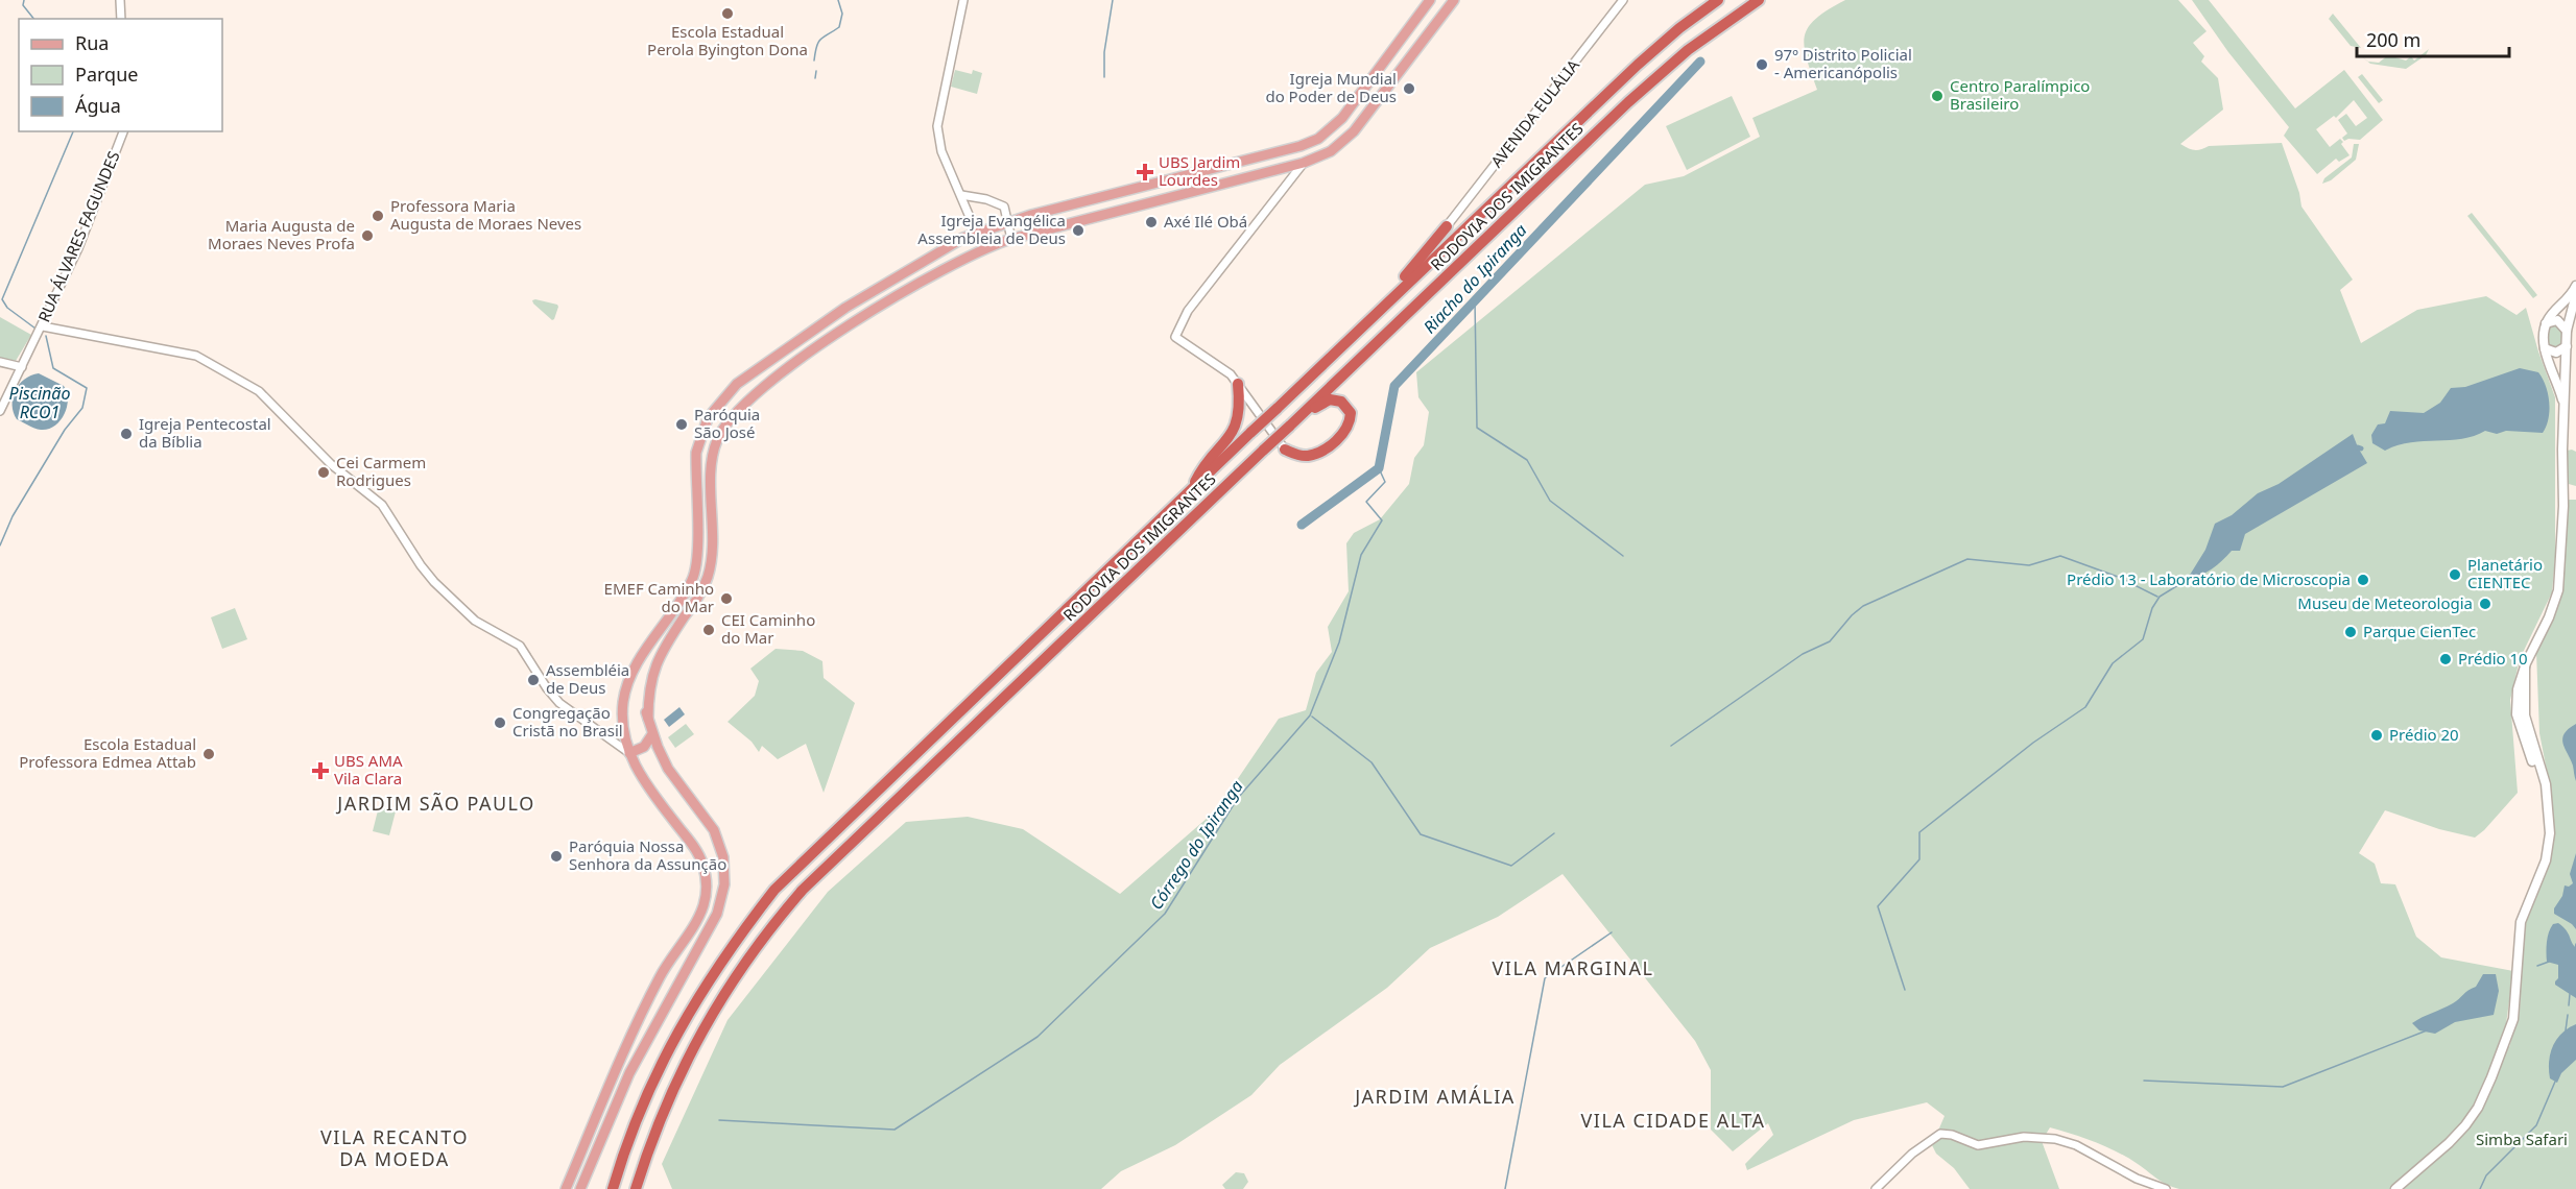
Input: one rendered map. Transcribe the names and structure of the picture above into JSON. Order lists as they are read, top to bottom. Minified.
{"streets":{"highway":["RODOVIA DOS IMIGRANTES"],"street":["AVENIDA EULÁLIA","RUA ÁLVARES FAGUNDES"]},"districts":["JARDIM SÃO PAULO","VILA MARGINAL","JARDIM AMÁLIA","VILA CIDADE ALTA","VILA RECANTO DA MOEDA"],"water":["Riacho do Ipiranga","Piscinão RCO1","Córrego do Ipiranga"],"parks":["Simba Safari"],"places":{"other":["Escola Estadual Perola Byington Dona","97º Distrito Policial - Americanópolis","Igreja Mundial do Poder de Deus","Centro Paralímpico Brasileiro","Professora Maria Augusta de Moraes Neves","Axé Ilé Obá","Igreja Evangélica Assembleia de Deus","Maria Augusta de Moraes Neves Profa","Paróquia São José","Igreja Pentecostal da Bíblia","Cei Carmem Rodrigues","Planetário CIENTEC","Prédio 13 - Laboratório de Microscopia","EMEF Caminho do Mar","Museu de Meteorologia","CEI Caminho do Mar","Parque CienTec","Prédio 10","Assembléia de Deus","Congregação Cristã no Brasil","Prédio 20","Escola Estadual Professora Edmea Attab","Paróquia Nossa Senhora da Assunção"],"health":["UBS Jardim Lourdes","UBS AMA Vila Clara"]},"legend":["Rua","Parque","Água"],"scale_bar":"200 m"}
